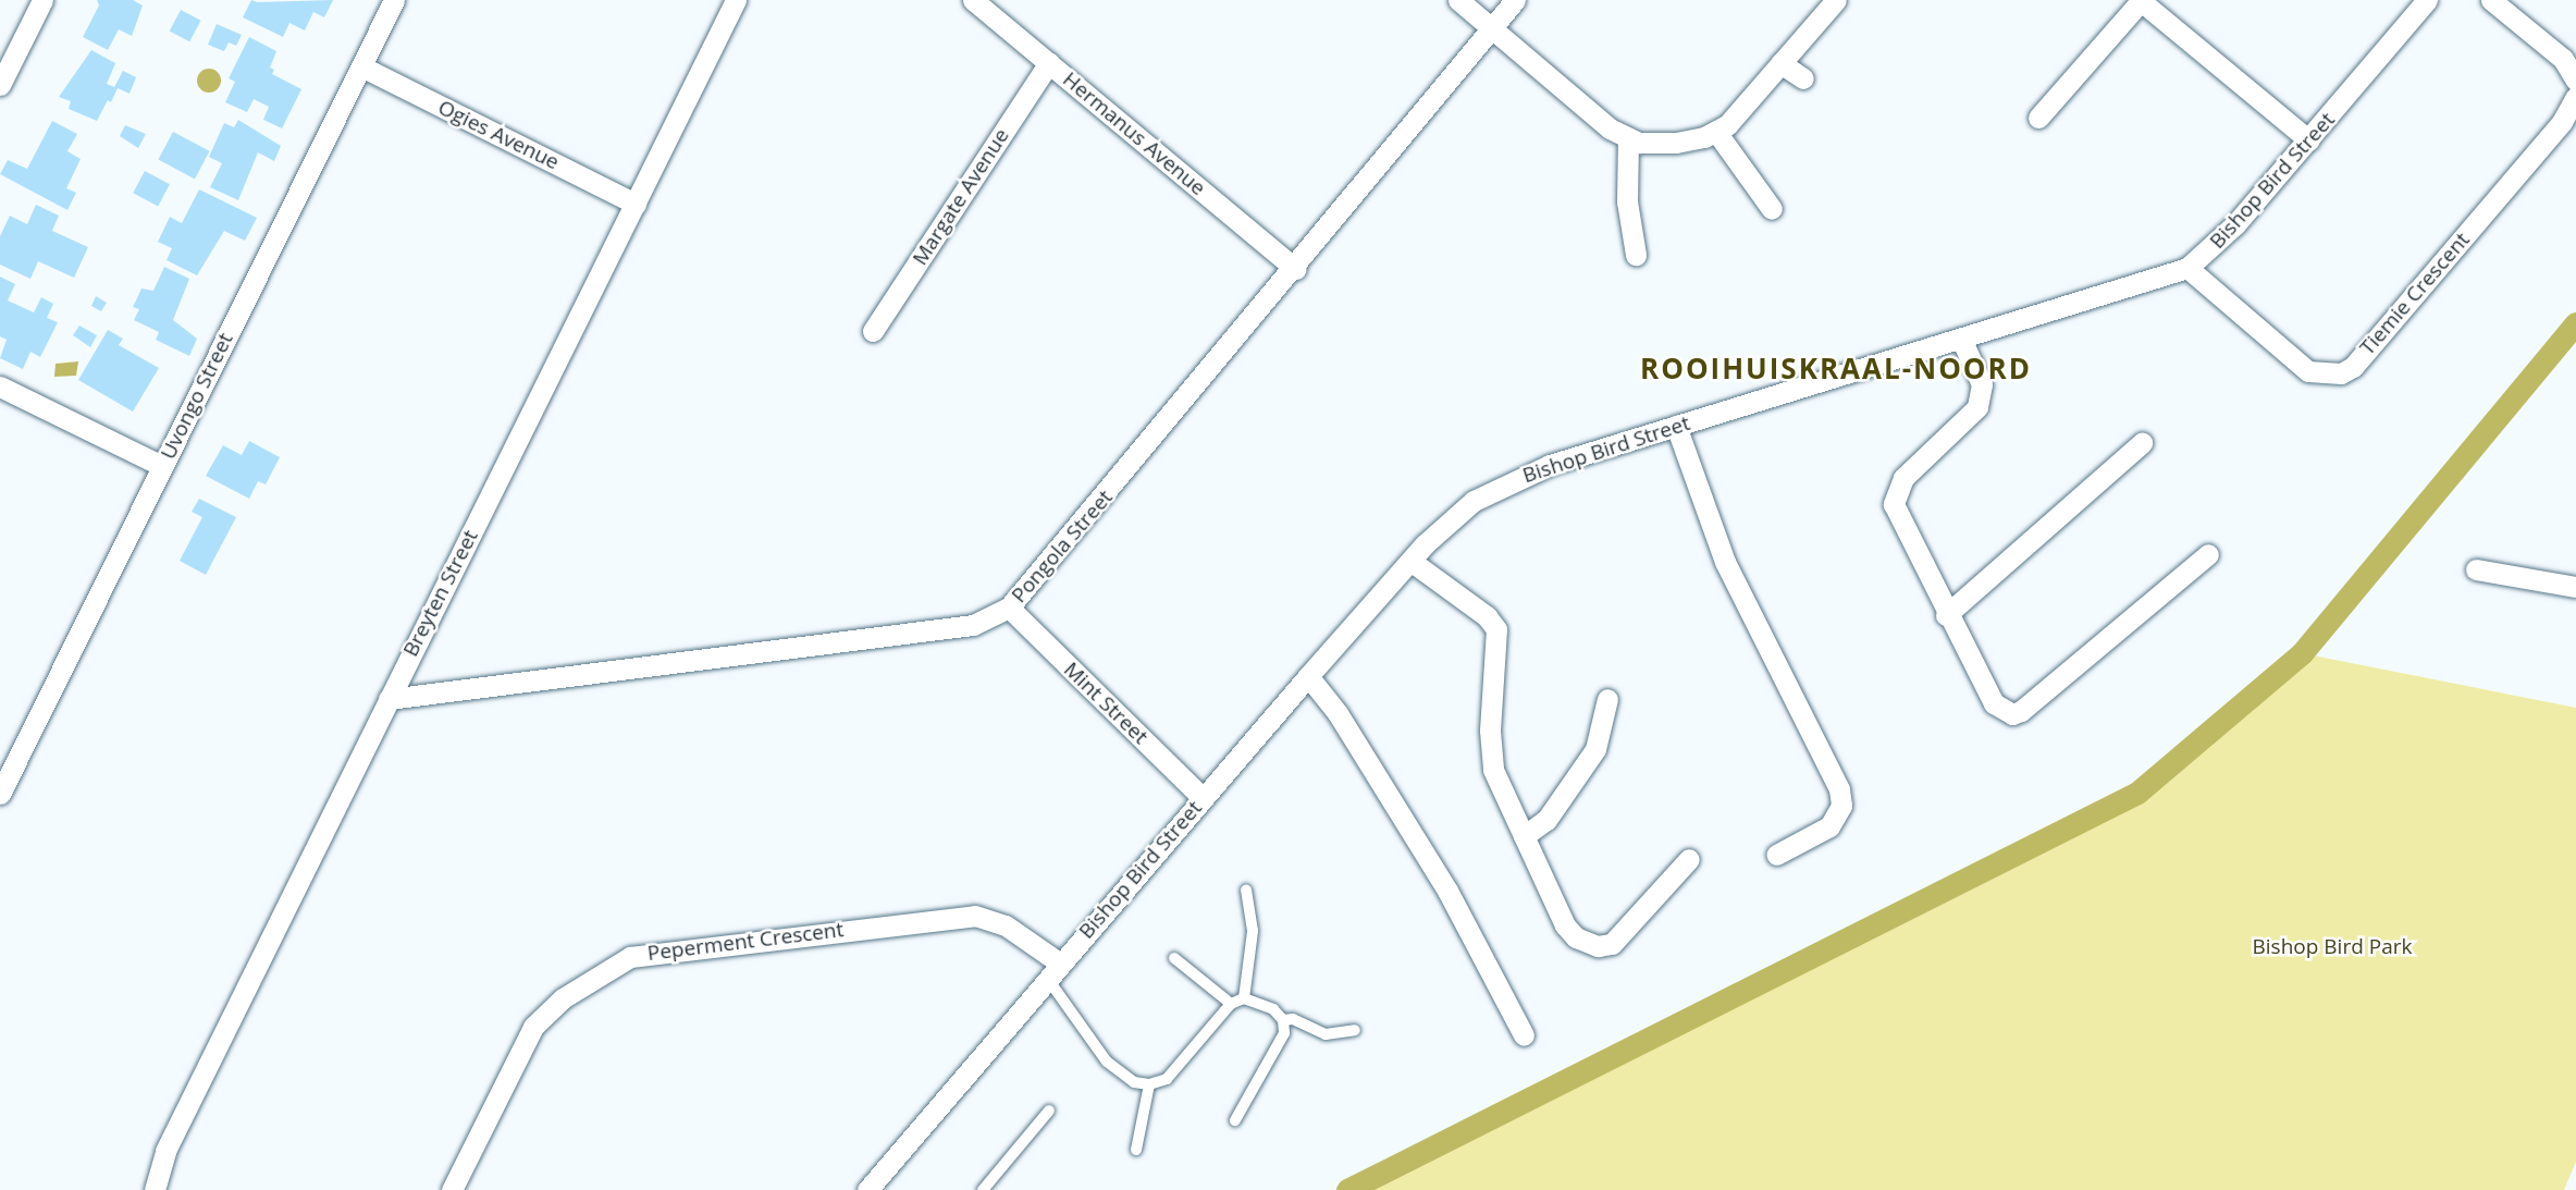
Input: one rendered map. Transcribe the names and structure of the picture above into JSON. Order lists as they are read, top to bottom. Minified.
{"streets":{"street":["Hermanus Avenue","Ogies Avenue","Bishop Bird Street","Margate Avenue","Tiemie Crescent","Uvongo Street","Pongola Street","Breyten Street","Mint Street","Peperment Crescent"]},"crossings":[["Hermanus Avenue","Margate Avenue"],["Hermanus Avenue","Pongola Street"],["Ogies Avenue","Uvongo Street"],["Ogies Avenue","Breyten Street"],["Bishop Bird Street","Tiemie Crescent"],["Bishop Bird Street","Mint Street"],["Bishop Bird Street","Peperment Crescent"],["Pongola Street","Breyten Street"],["Pongola Street","Mint Street"]],"districts":["ROOIHUISKRAAL-NOORD"],"parks":["Bishop Bird Park"]}
